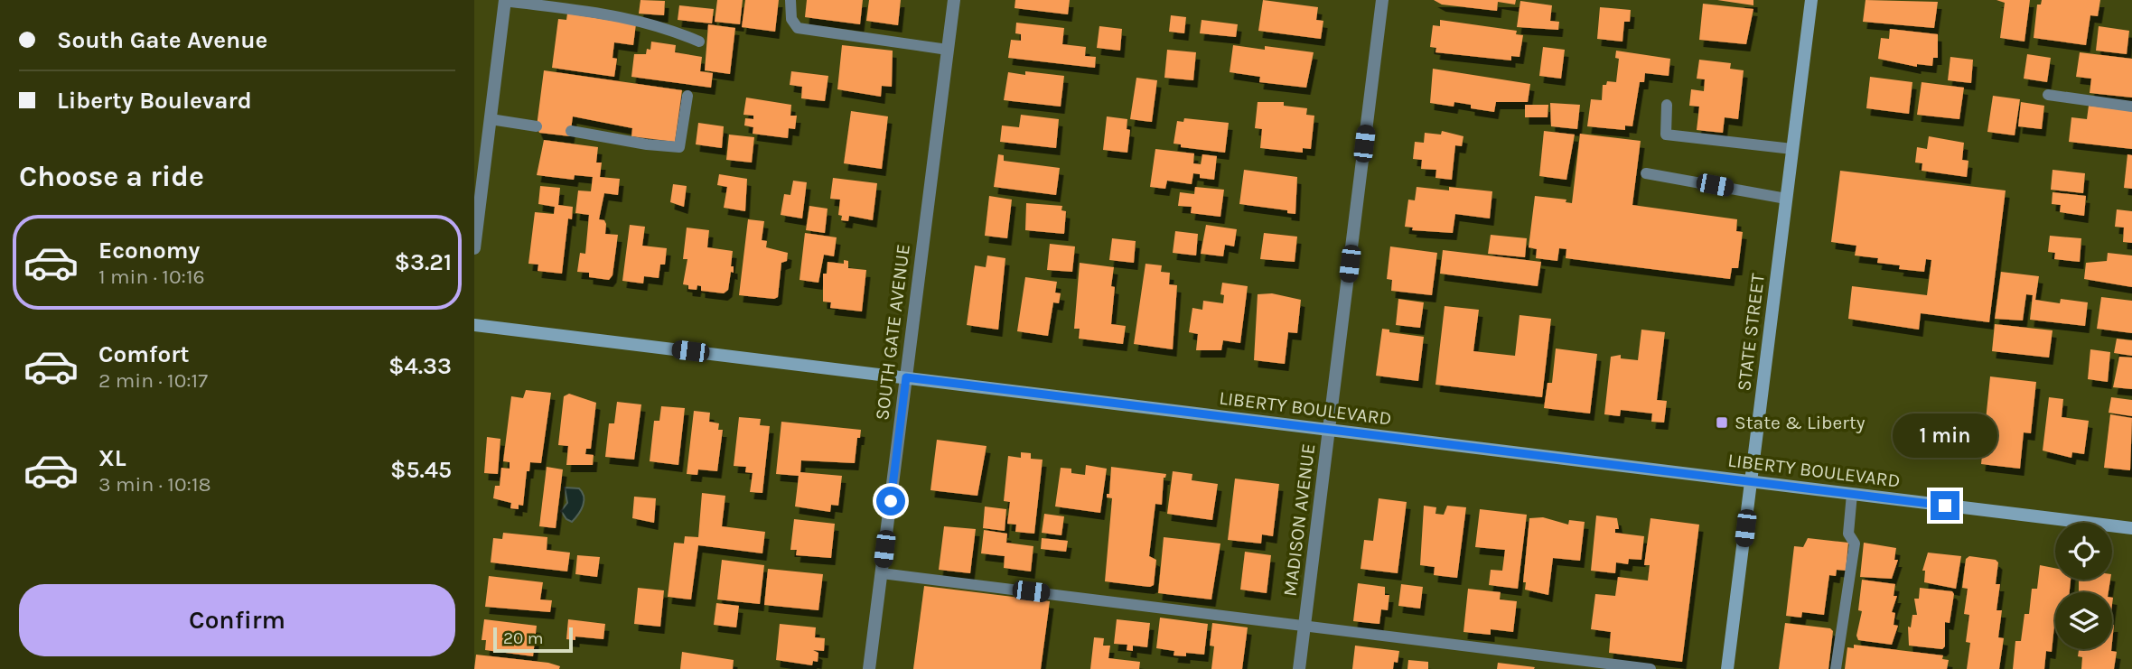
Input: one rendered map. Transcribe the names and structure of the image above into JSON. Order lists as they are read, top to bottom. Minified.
{"streets":{"street":["SOUTH GATE AVENUE","STATE STREET","LIBERTY BOULEVARD","MADISON AVENUE"]},"crossings":[["SOUTH GATE AVENUE","LIBERTY BOULEVARD"],["STATE STREET","LIBERTY BOULEVARD"],["LIBERTY BOULEVARD","MADISON AVENUE"]],"places":{"transit":["State & Liberty"]},"scale_bar":"20 m","page":{"banner":["South Gate Avenue","Liberty Boulevard"],"heading":"Choose a ride","list":[{"name":"Economy","note":"1 min · 10:16","value":"$3.21"},{"name":"Comfort","note":"2 min · 10:17","value":"$4.33"},{"name":"XL","note":"3 min · 10:18","value":"$5.45"}],"bubble":"1 min","buttons":"Confirm","scale":"20 m"}}
